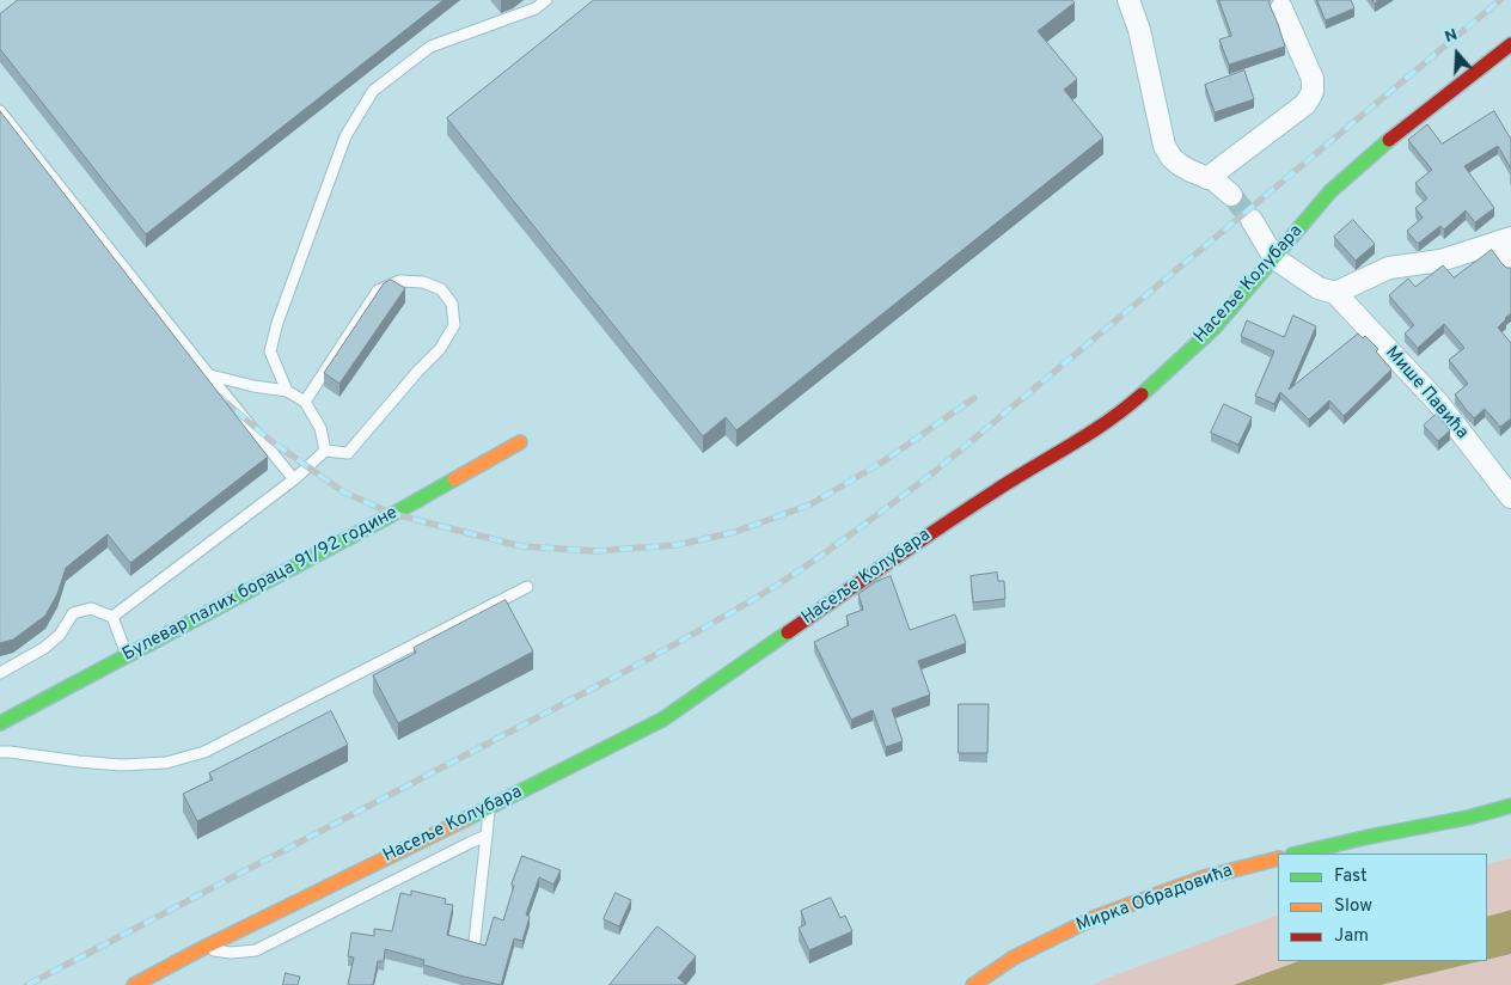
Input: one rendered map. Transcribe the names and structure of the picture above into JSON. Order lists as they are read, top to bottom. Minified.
{"streets":{"street":["Насеље Колубара","Мише Павића","Булевар палих бораца 91/92 године","Мирка Обрадовића"]},"legend":["Fast","Slow","Jam"],"north":"top"}
